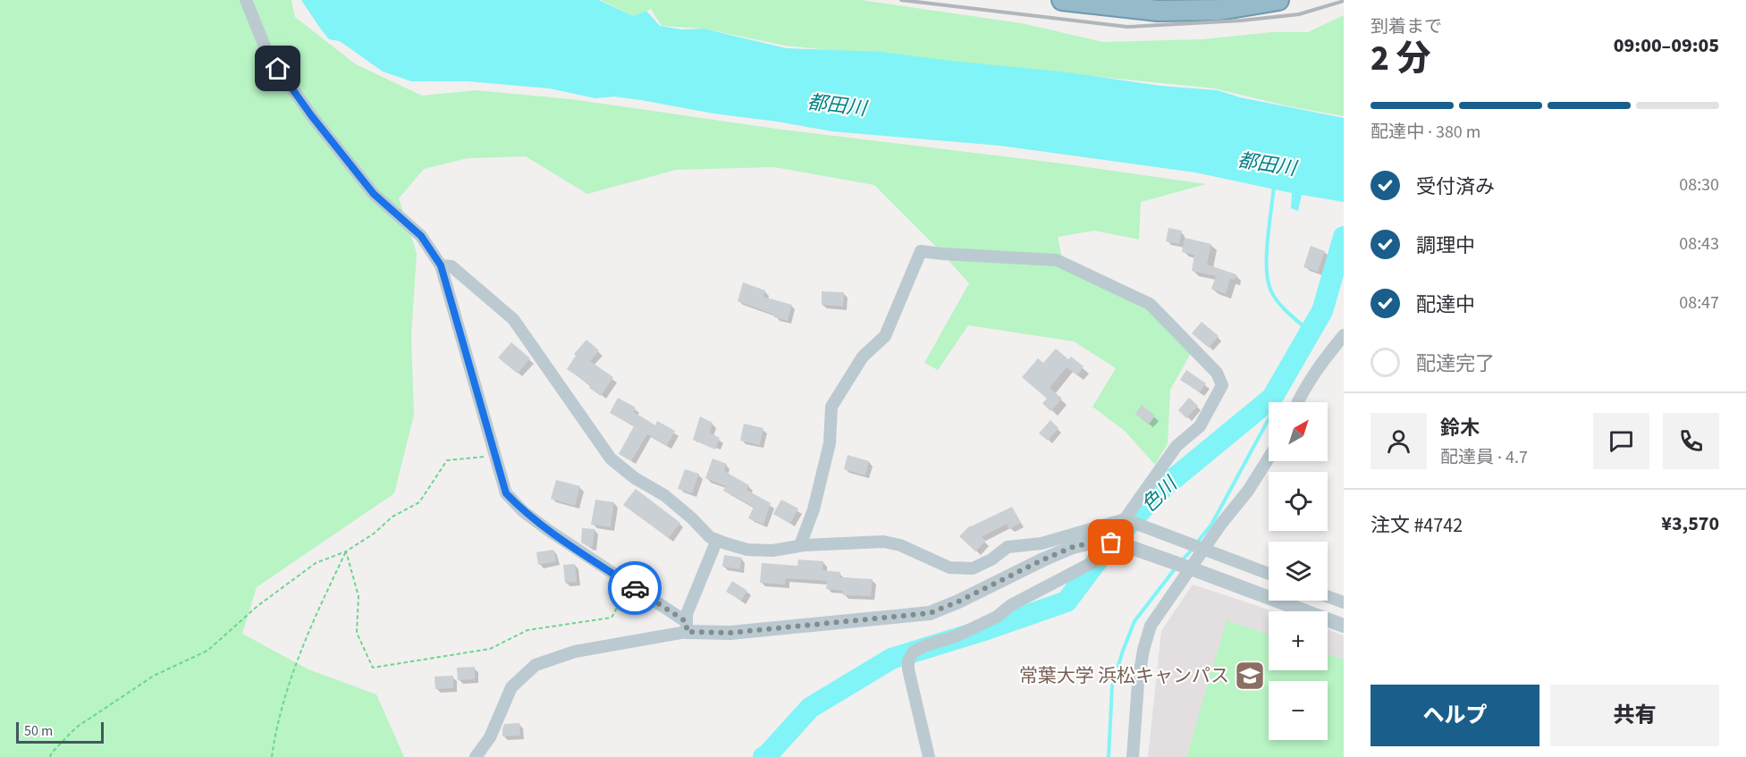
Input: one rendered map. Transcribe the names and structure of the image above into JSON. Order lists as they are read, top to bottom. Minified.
{"water":["都田川","色川"],"places":{"school or university":["常葉大学 浜松キャンパス"]},"scale_bar":"50 m","north":"top right","page":{"heading":["2 分","到着まで","09:00–09:05"],"panel":["鈴木","配達員 · 4.7","注文 #4742","¥3,570"],"bar":"配達中 · 380 m","list":[["受付済み","08:30"],["調理中","08:43"],["配達中","08:47"],"配達完了"],"map_buttons":["+","−"],"buttons":["ヘルプ","共有"],"scale":"50 m"}}
